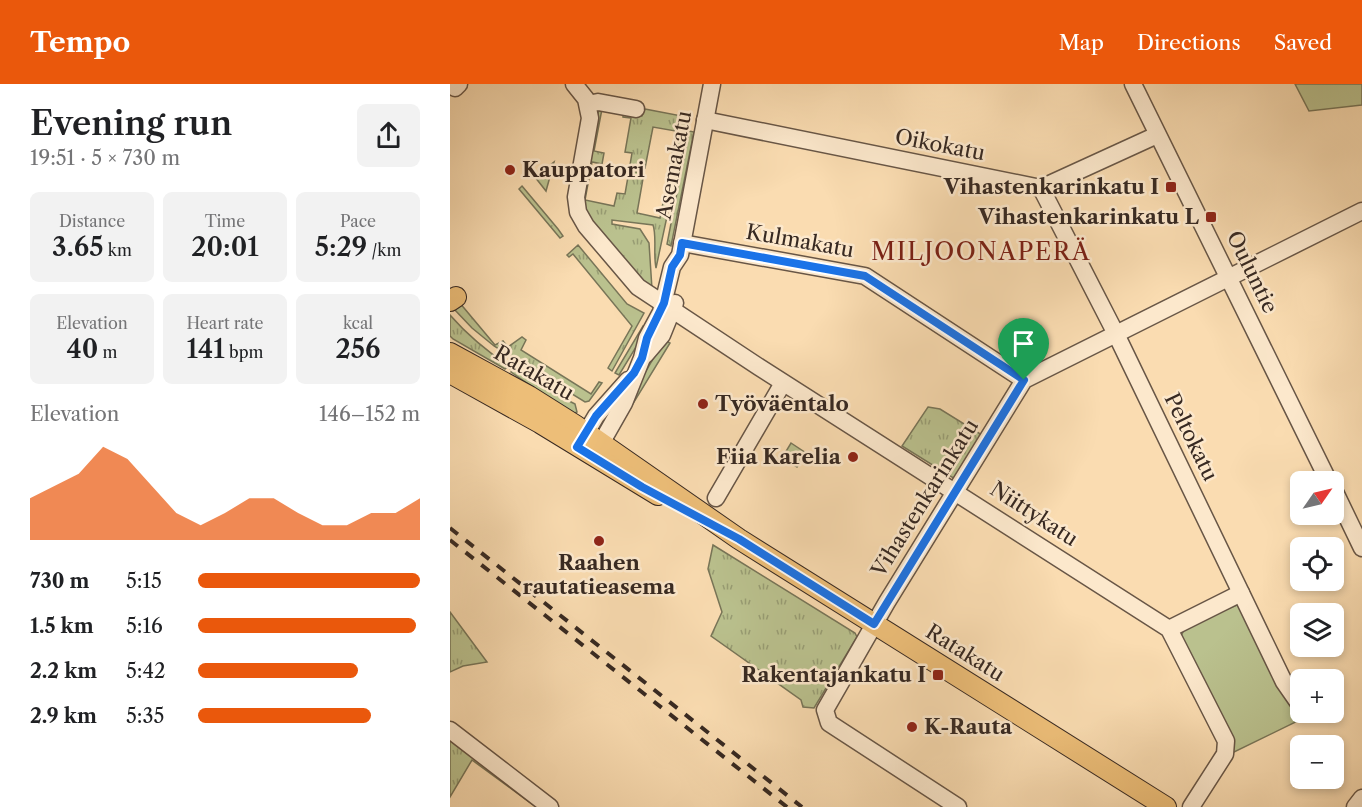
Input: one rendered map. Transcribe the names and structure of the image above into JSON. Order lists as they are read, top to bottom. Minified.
{"streets":{"main road":["Ratakatu"],"street":["Oikokatu","Asemakatu","Kulmakatu","Ouluntie","Peltokatu","Vihastenkarinkatu","Niittykatu"]},"crossings":[["Oikokatu","Asemakatu"],["Oikokatu","Peltokatu"],["Asemakatu","Kulmakatu"],["Asemakatu","Ratakatu"],["Asemakatu","Niittykatu"],["Kulmakatu","Vihastenkarinkatu"],["Ratakatu","Vihastenkarinkatu"],["Vihastenkarinkatu","Niittykatu"]],"districts":["MILJOONAPERÄ"],"places":{"other":["Kauppatori","Työväentalo","Fiia Karelia","Raahen rautatieasema","K-Rauta"],"transit":["Vihastenkarinkatu I","Vihastenkarinkatu L","Rakentajankatu I"]},"north":"top right","page":{"header":"Tempo","nav":["Map","Directions","Saved"],"heading":["Evening run","19:51 · 5 × 730 m"],"stats":[["Distance","3.65 km"],["Time","20:01"],["Pace","5:29 /km"],["Elevation","40 m"],["Heart rate","141 bpm"],["kcal","256"]],"chart":["Elevation","146–152 m"],"map_buttons":["+","−"],"list":[{"name":"730 m","note":"5:15"},{"name":"1.5 km","note":"5:16"},{"name":"2.2 km","note":"5:42"},{"name":"2.9 km","note":"5:35"}]}}
